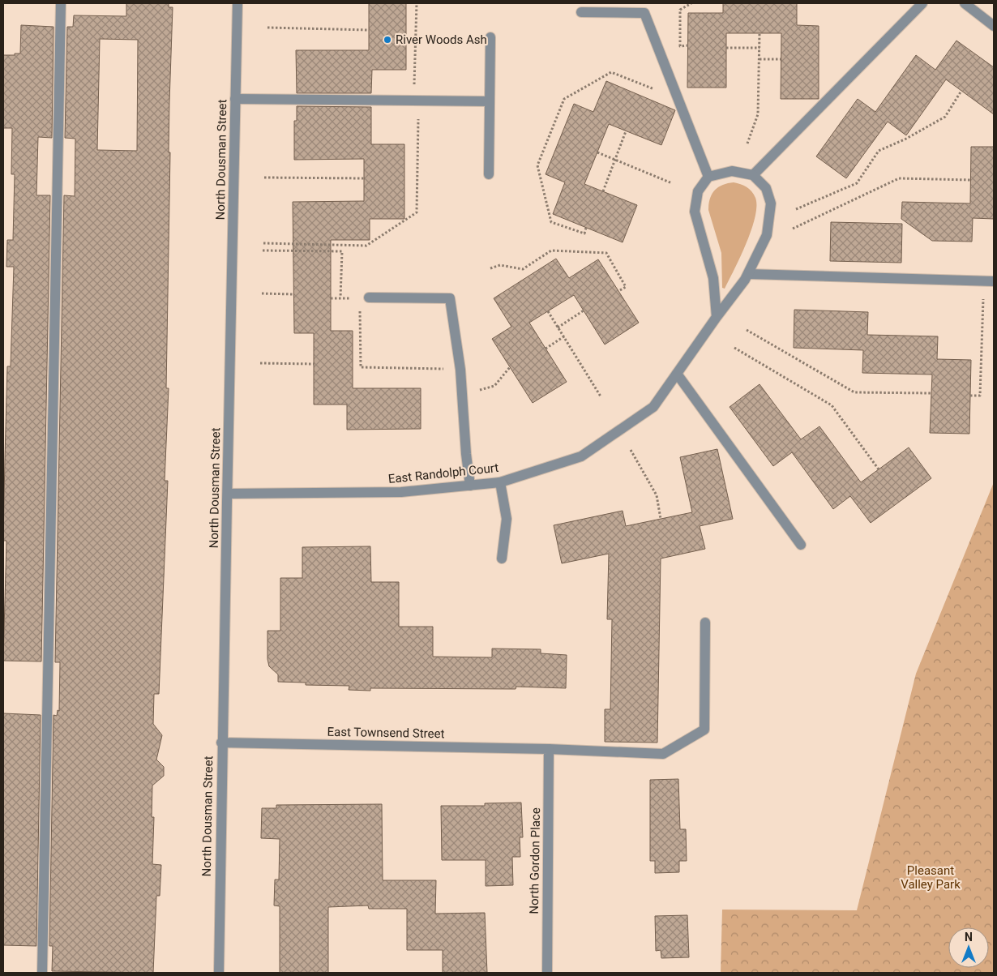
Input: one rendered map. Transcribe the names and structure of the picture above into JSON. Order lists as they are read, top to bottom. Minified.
{"streets":{"street":["North Dousman Street","East Randolph Court","East Townsend Street","North Gordon Place"]},"crossings":[["North Dousman Street","East Randolph Court"],["North Dousman Street","East Townsend Street"],["East Townsend Street","North Gordon Place"]],"parks":["Pleasant Valley Park"],"places":["River Woods Ash"],"north":"top"}
